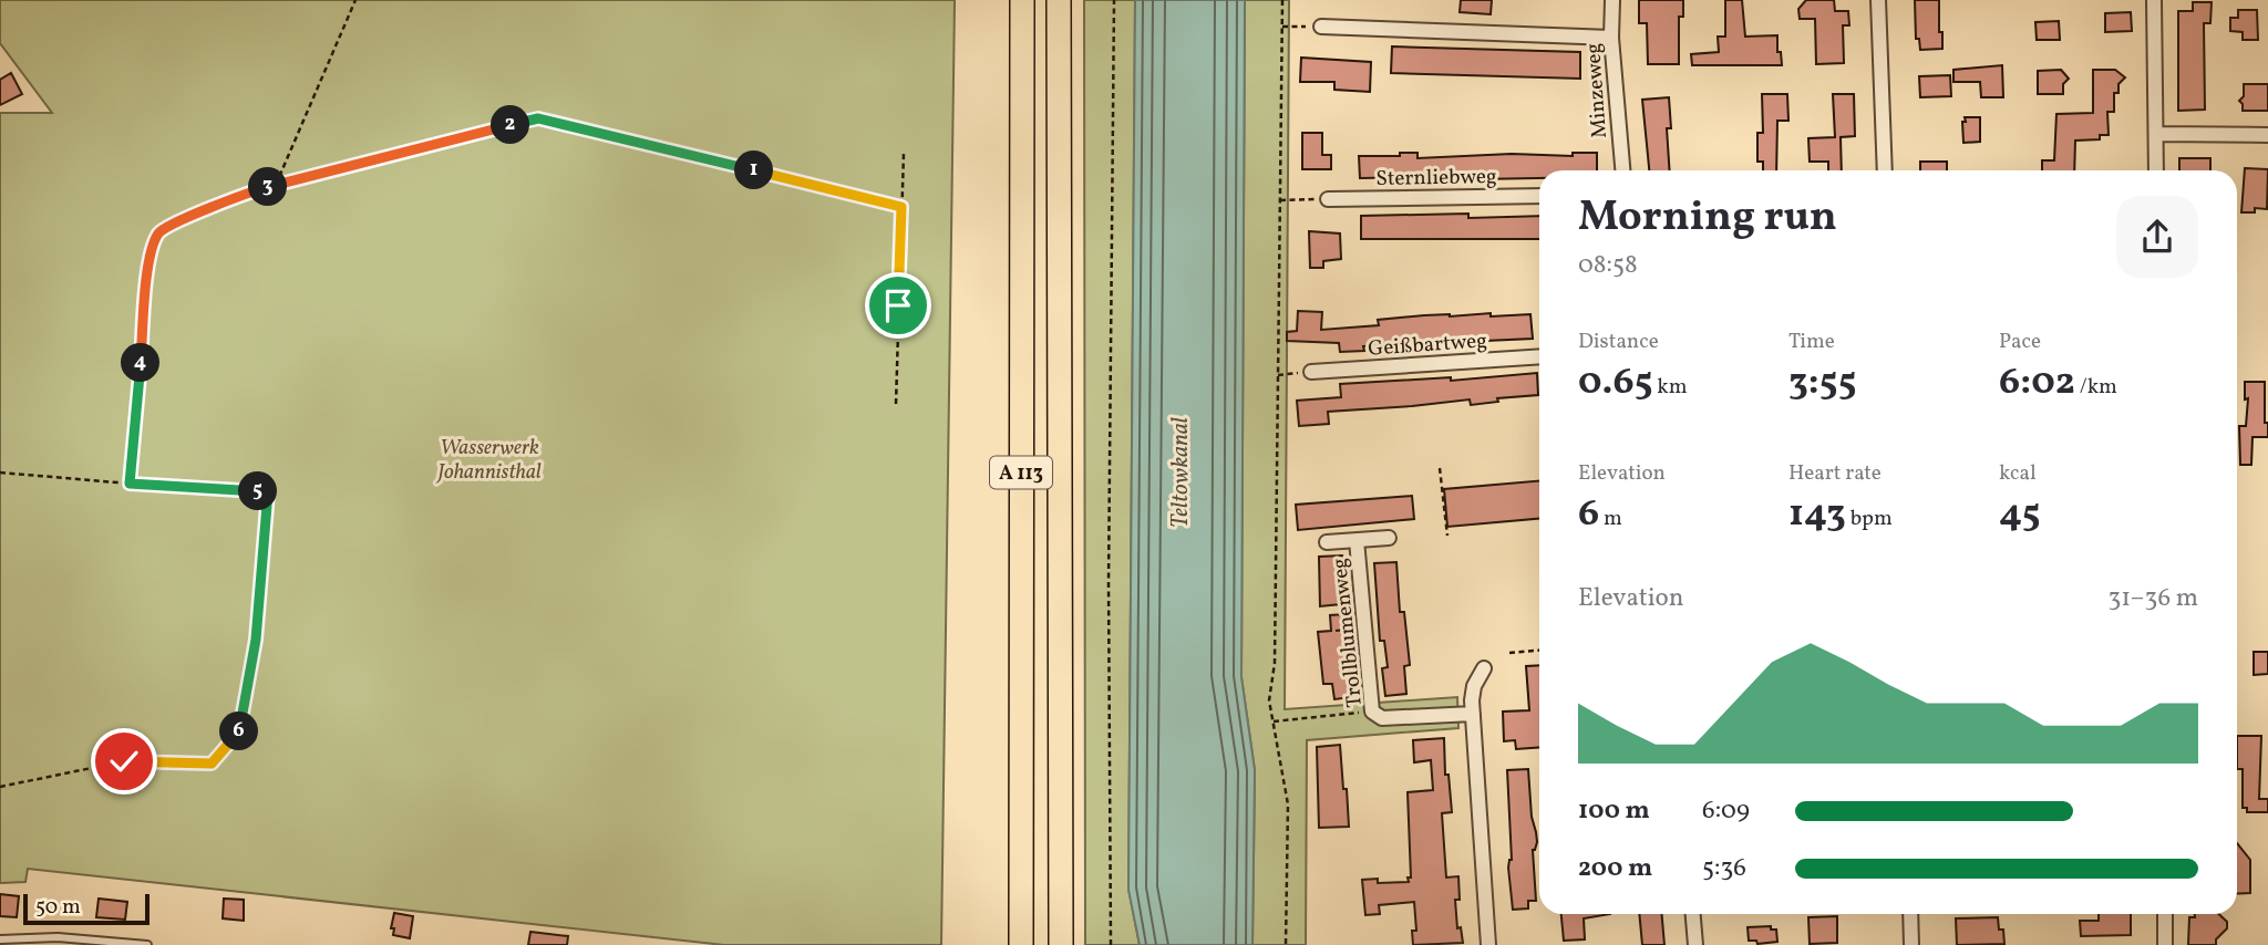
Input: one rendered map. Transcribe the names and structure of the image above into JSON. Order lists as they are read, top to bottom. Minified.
{"streets":{"highway":["A 113"],"street":["Minzeweg","Sternliebweg","Geißbartweg","Trollblumenweg"]},"water":["Teltowkanal"],"parks":["Wasserwerk Johannisthal"],"scale_bar":"50 m","page":{"pins":["2","1","3","4","5","6"],"heading":["Morning run","08:58"],"stats":[["Distance","0.65 km"],["Time","3:55"],["Pace","6:02 /km"],["Elevation","6 m"],["Heart rate","143 bpm"],["kcal","45"]],"chart":["Elevation","31–36 m"],"list":[{"name":"100 m","note":"6:09"},{"name":"200 m","note":"5:36"}],"scale":"50 m"}}
